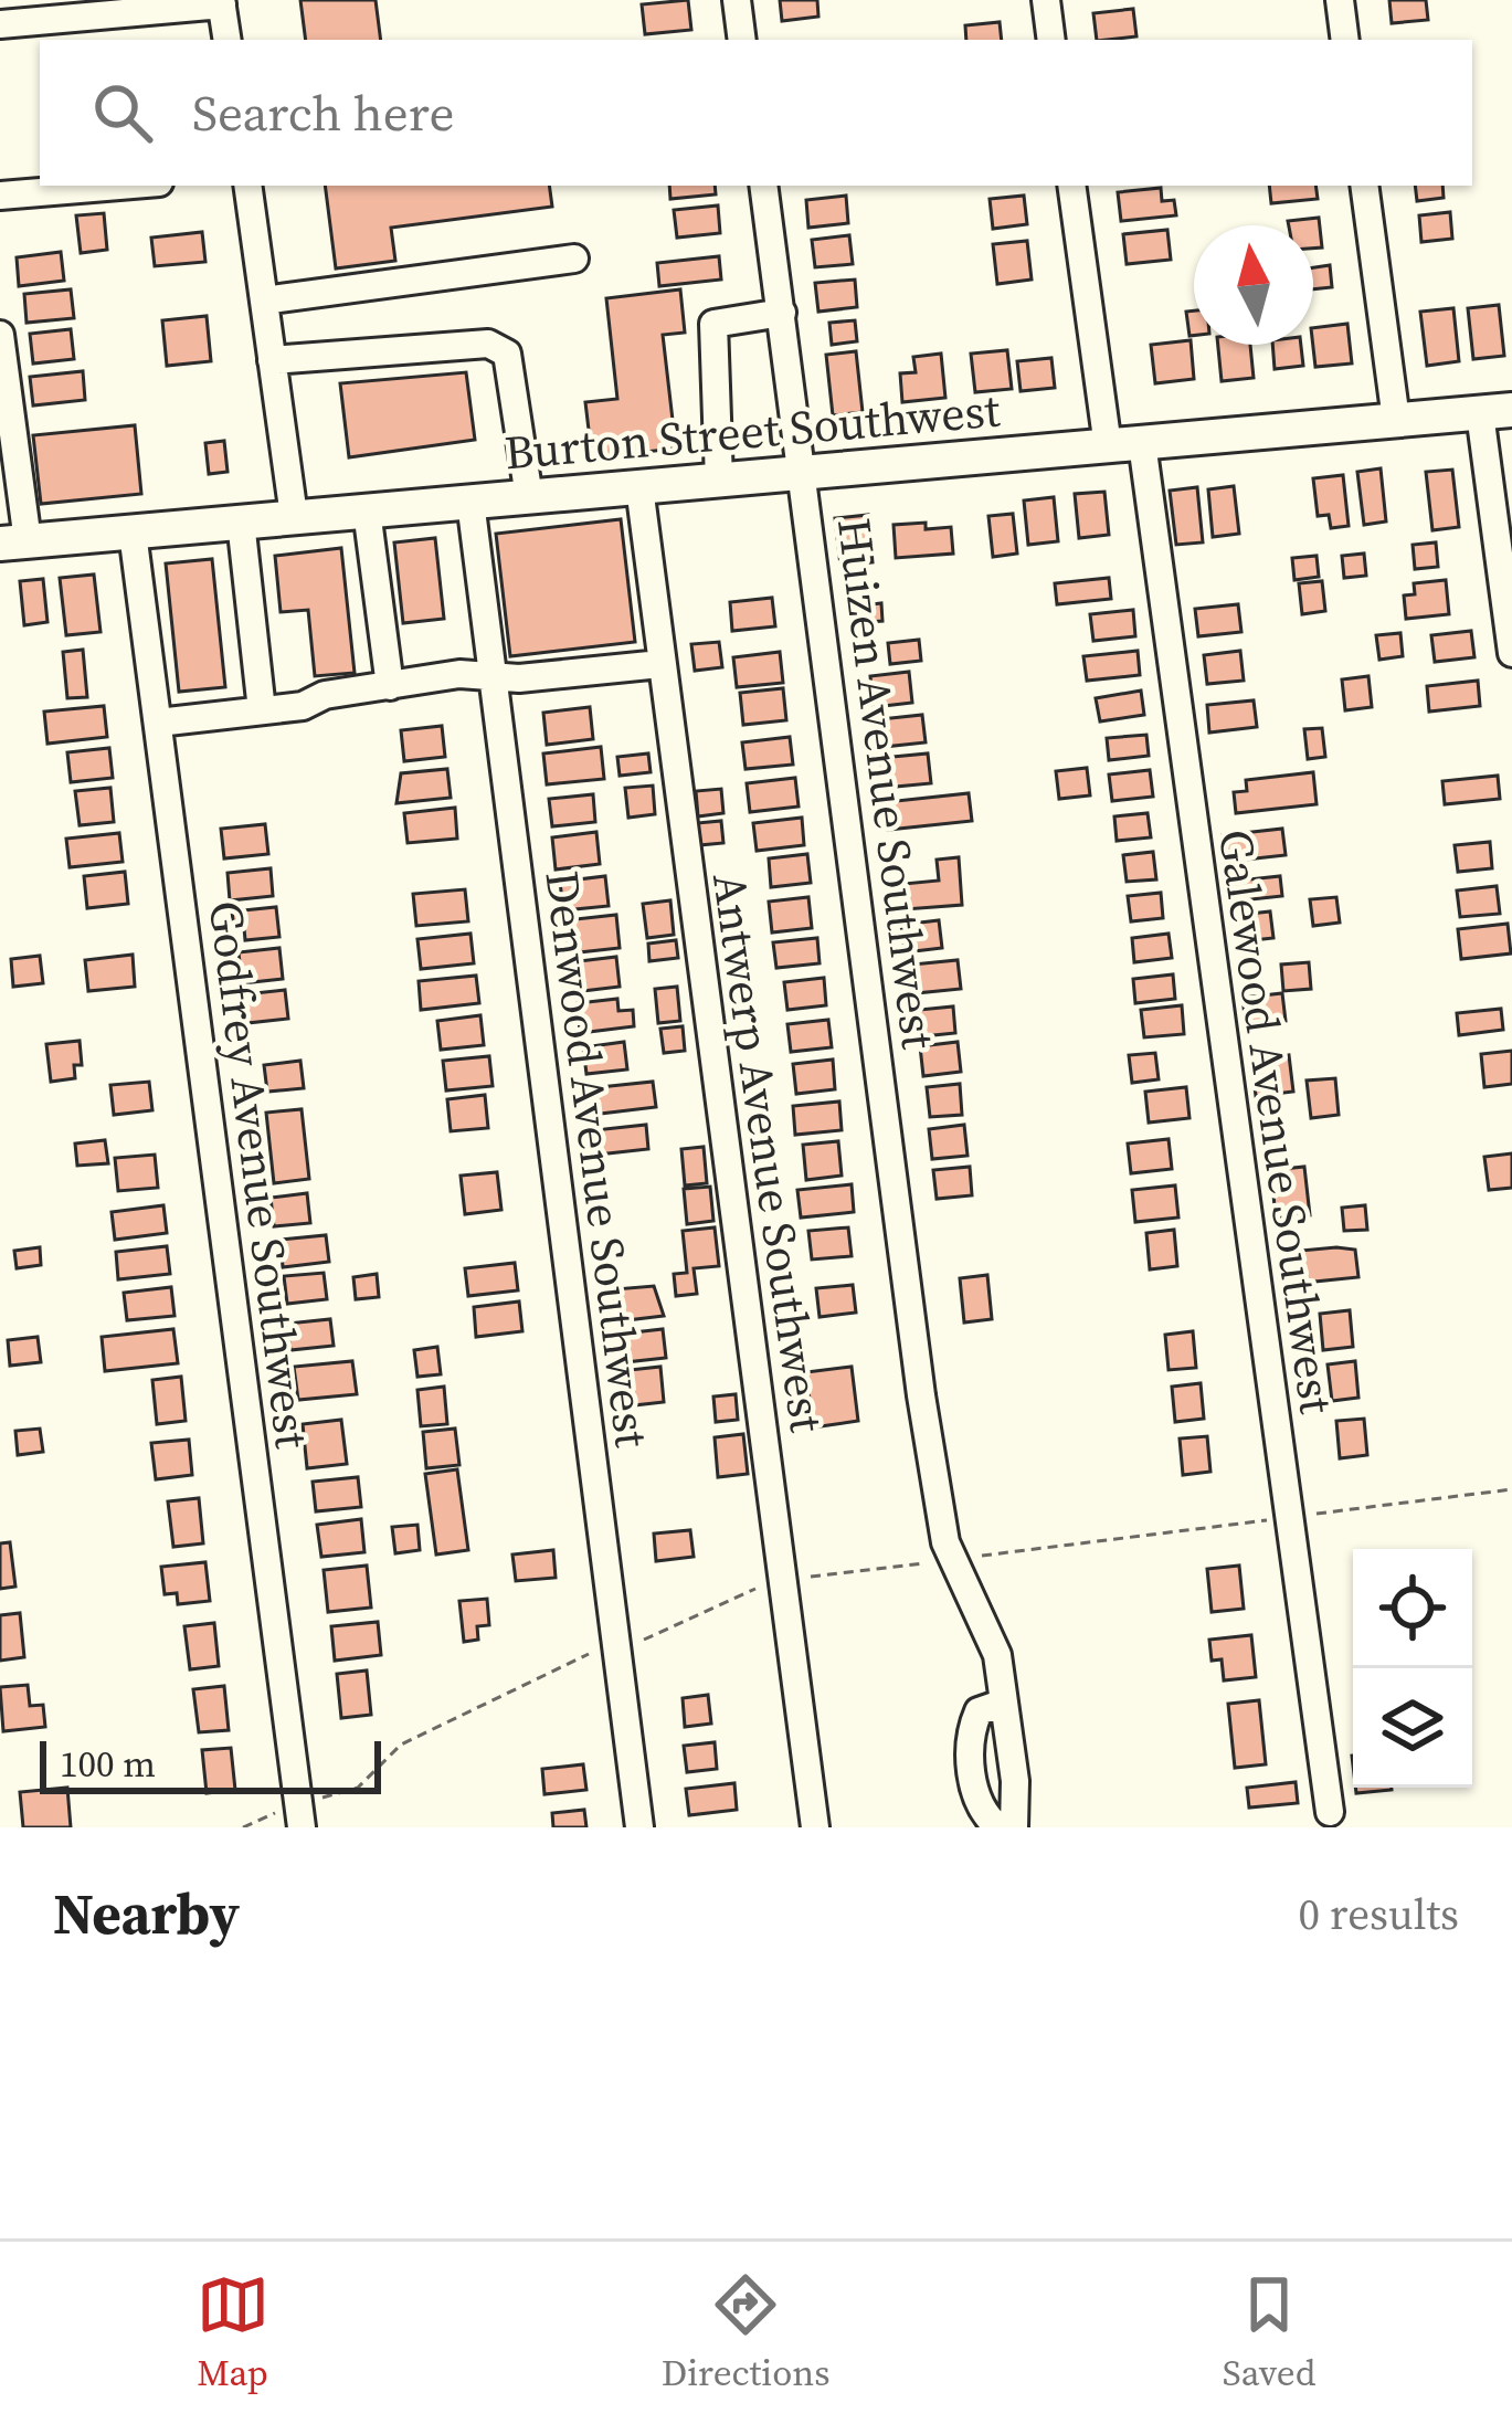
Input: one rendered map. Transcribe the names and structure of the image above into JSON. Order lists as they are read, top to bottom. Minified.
{"streets":{"main road":["Burton Street Southwest"],"street":["Huizen Avenue Southwest","Galewood Avenue Southwest","Antwerp Avenue Southwest","Denwood Avenue Southwest","Godfrey Avenue Southwest"]},"crossings":[["Burton Street Southwest","Huizen Avenue Southwest"],["Burton Street Southwest","Galewood Avenue Southwest"],["Burton Street Southwest","Antwerp Avenue Southwest"],["Burton Street Southwest","Denwood Avenue Southwest"],["Burton Street Southwest","Godfrey Avenue Southwest"]],"scale_bar":"100 m","north":"top","page":{"search":"Search here","scale":"100 m","heading":["Nearby","0 results"],"nav":["Map","Directions","Saved"]}}
